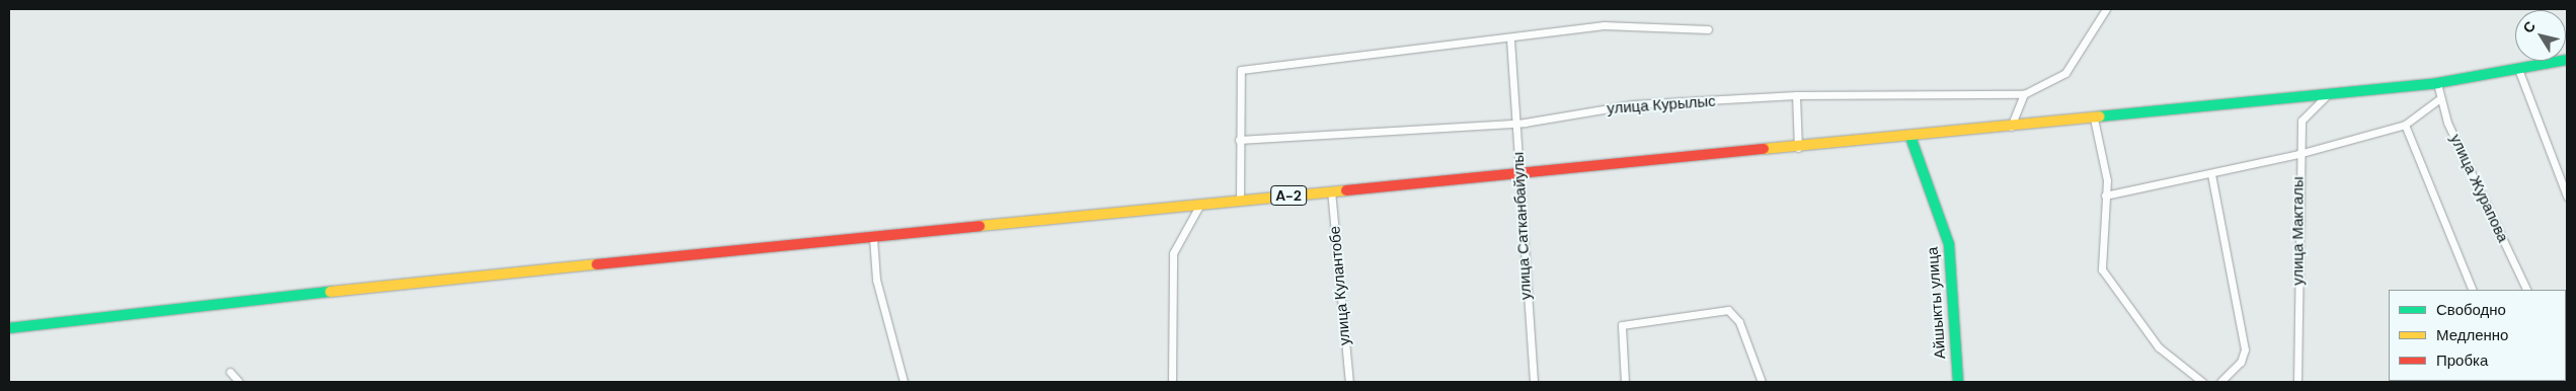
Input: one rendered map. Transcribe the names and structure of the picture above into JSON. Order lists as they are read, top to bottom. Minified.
{"streets":{"main road":["A-2","Айшыкты улица"],"street":["улица Курылыс","улица Журапова","улица Сатканбайулы","улица Макталы","улица Кулантобе"]},"crossings":[["улица Курылыс","улица Сатканбайулы"],["улица Журапова","A-2"],["A-2","улица Сатканбайулы"],["A-2","улица Макталы"],["A-2","улица Кулантобе"],["A-2","Айшыкты улица"]],"legend":["Свободно","Медленно","Пробка"],"north":"top left"}
